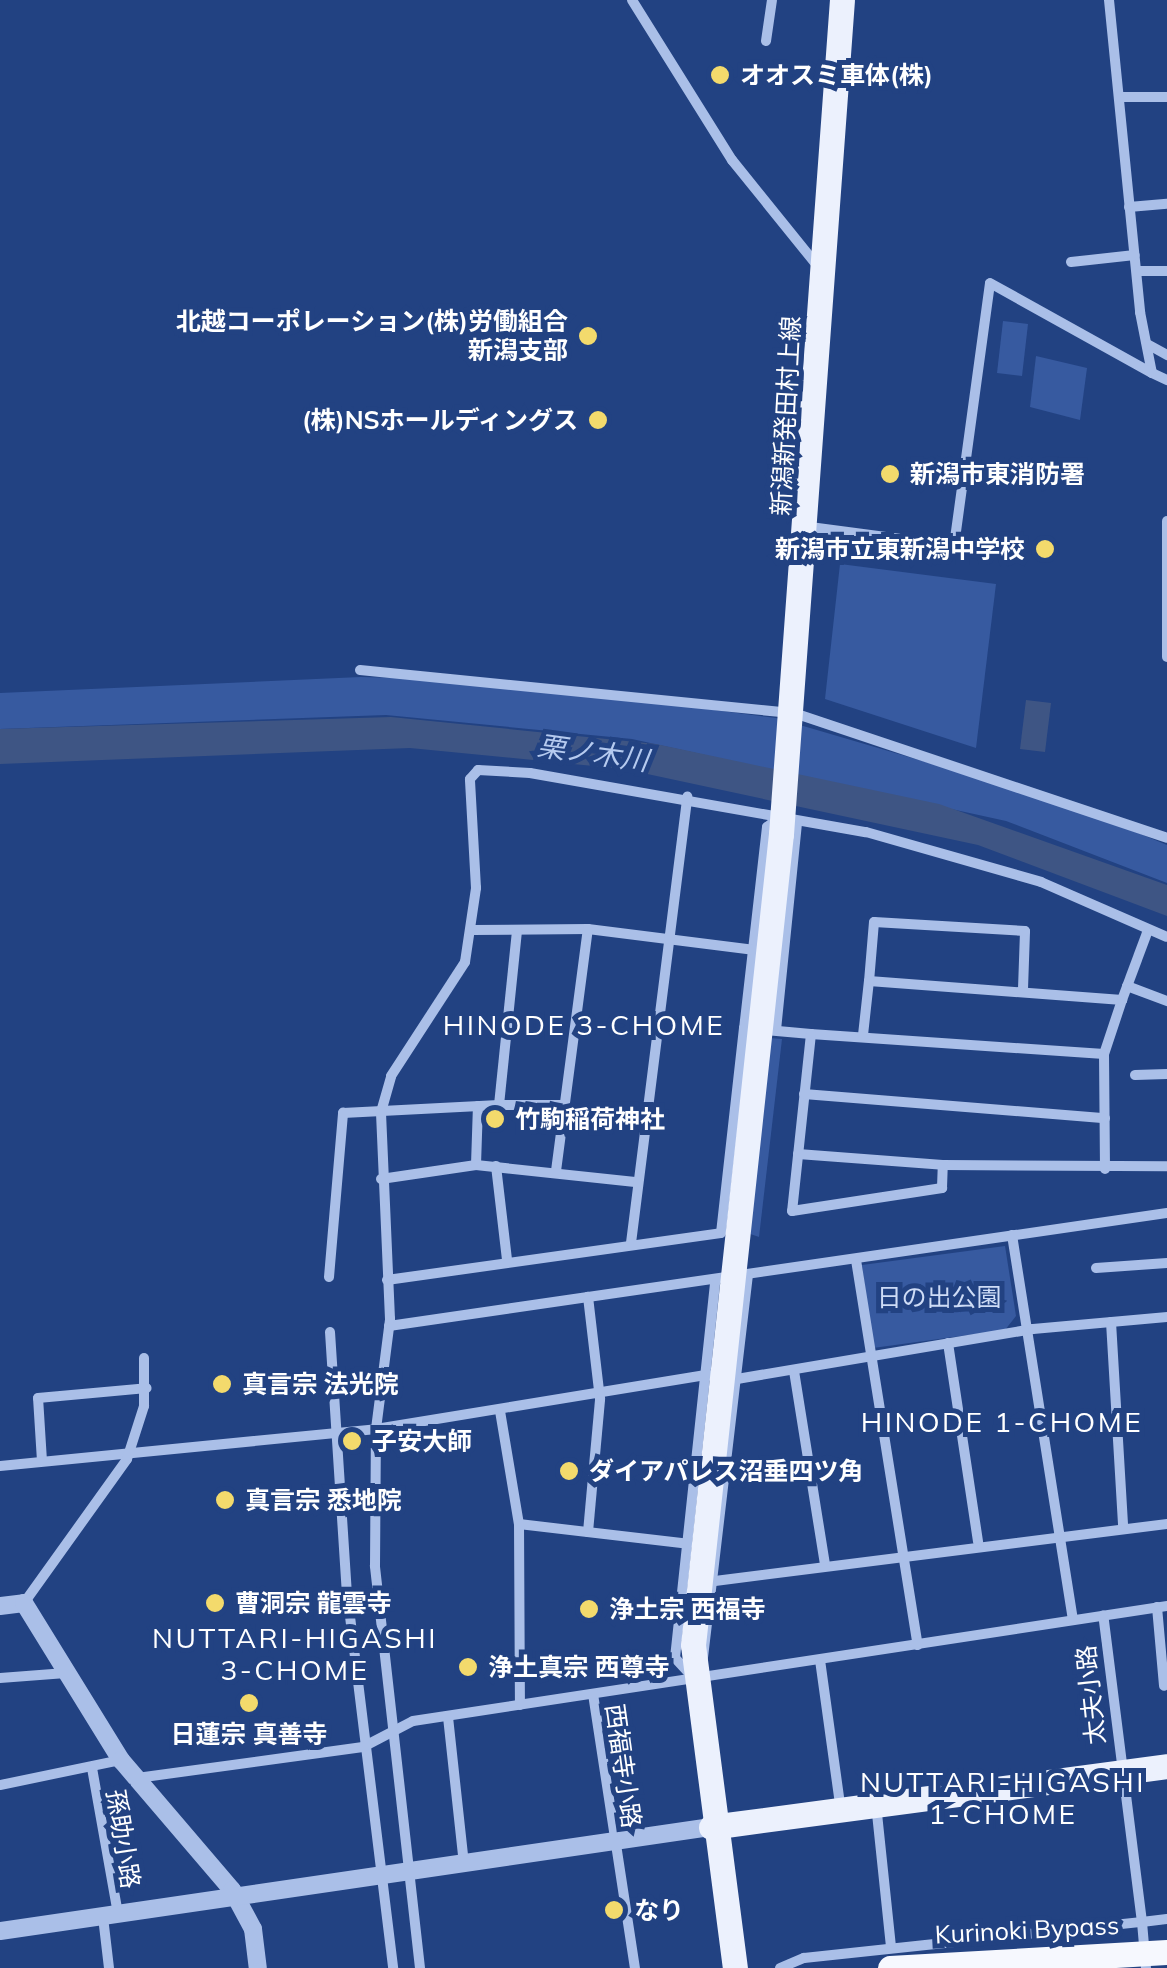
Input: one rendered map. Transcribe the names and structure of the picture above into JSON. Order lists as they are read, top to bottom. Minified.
{"streets":{"highway":["Kurinoki Bypass"],"main road":["新潟新発田村上線"],"street":["太夫小路","西福寺小路","孫助小路"]},"crossings":[["太夫小路","Kurinoki Bypass"]],"districts":["HINODE 3-CHOME","HINODE 1-CHOME","NUTTARI-HIGASHI 3-CHOME","NUTTARI-HIGASHI 1-CHOME"],"water":["栗ノ木川"],"parks":["日の出公園"],"places":["オオスミ車体(株)","北越コーポレーション(株)労働組合 新潟支部","(株)NSホールディングス","新潟市東消防署","新潟市立東新潟中学校","竹駒稲荷神社","真言宗 法光院","子安大師","ダイアパレス沼垂四ツ角","真言宗 悉地院","曹洞宗 龍雲寺","浄土宗 西福寺","浄土真宗 西尊寺","日蓮宗 真善寺","なり"]}
